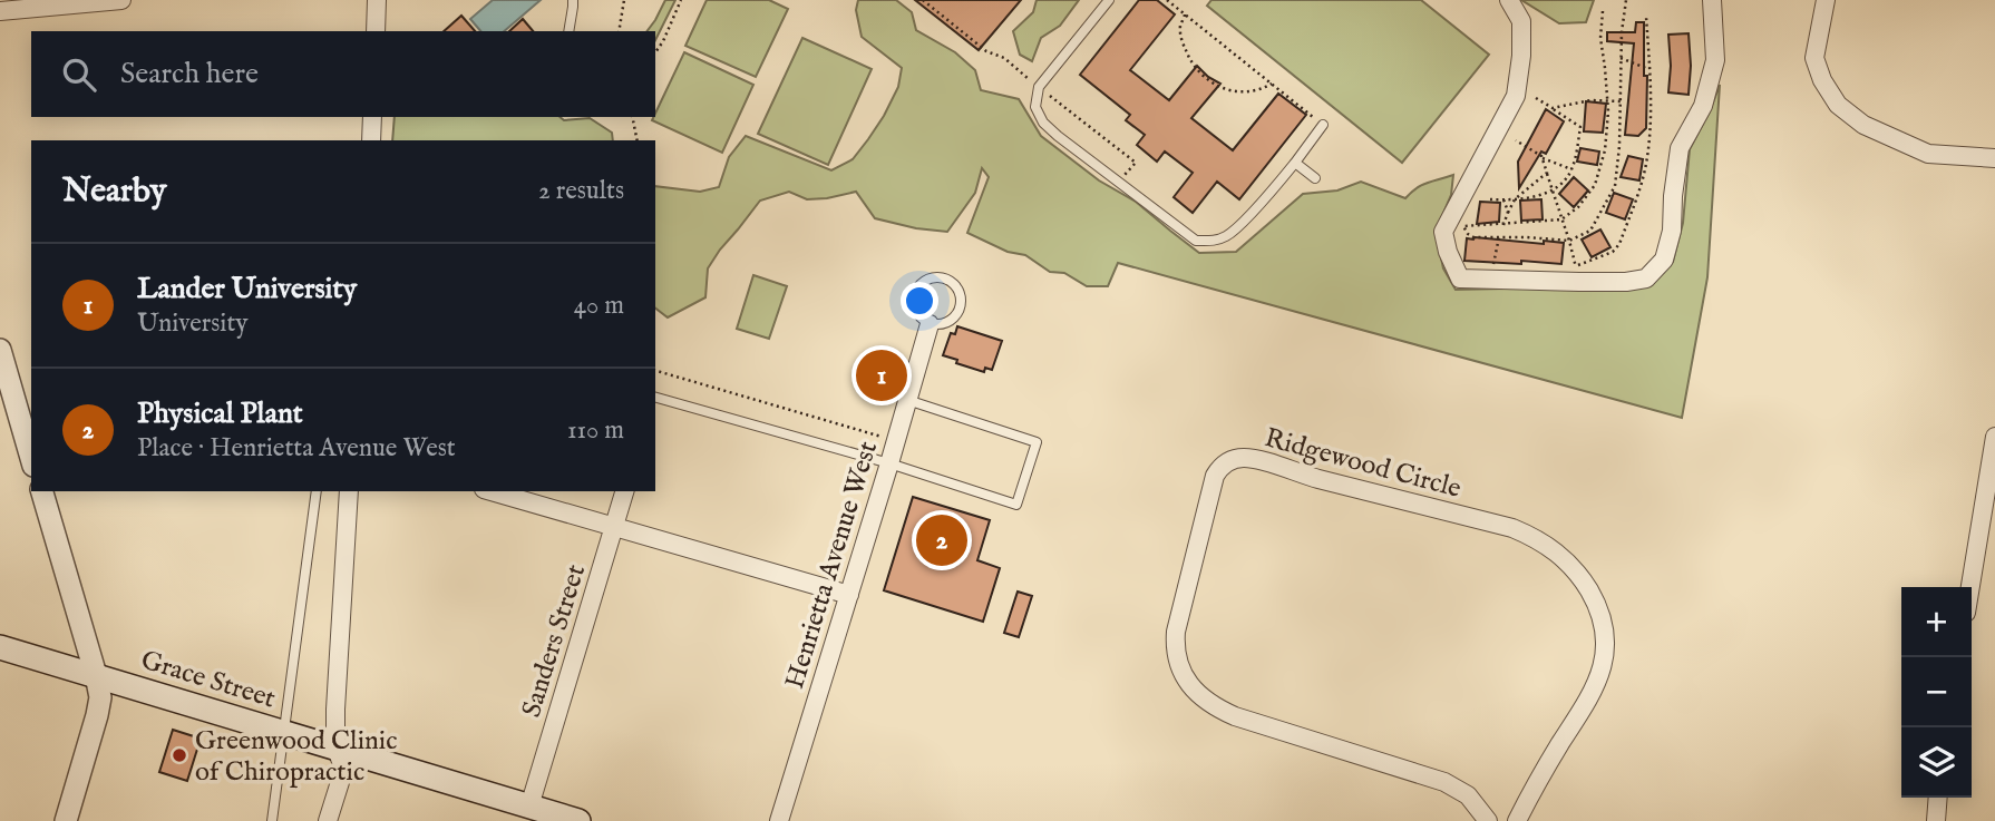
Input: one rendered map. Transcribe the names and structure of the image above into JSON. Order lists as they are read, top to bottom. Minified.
{"streets":{"main road":["Grace Street"],"street":["Ridgewood Circle","Henrietta Avenue West","Sanders Street"]},"crossings":[["Sanders Street","Grace Street"]],"places":["Greenwood Clinic of Chiropractic"],"page":{"search":"Search here","heading":["Nearby","2 results"],"list":[{"mark":"1","name":"Lander University","note":"University","value":"40 m"},{"mark":"2","name":"Physical Plant","note":"Place · Henrietta Avenue West","value":"110 m"}],"pins":["1","2"],"map_buttons":["+","−"]}}
